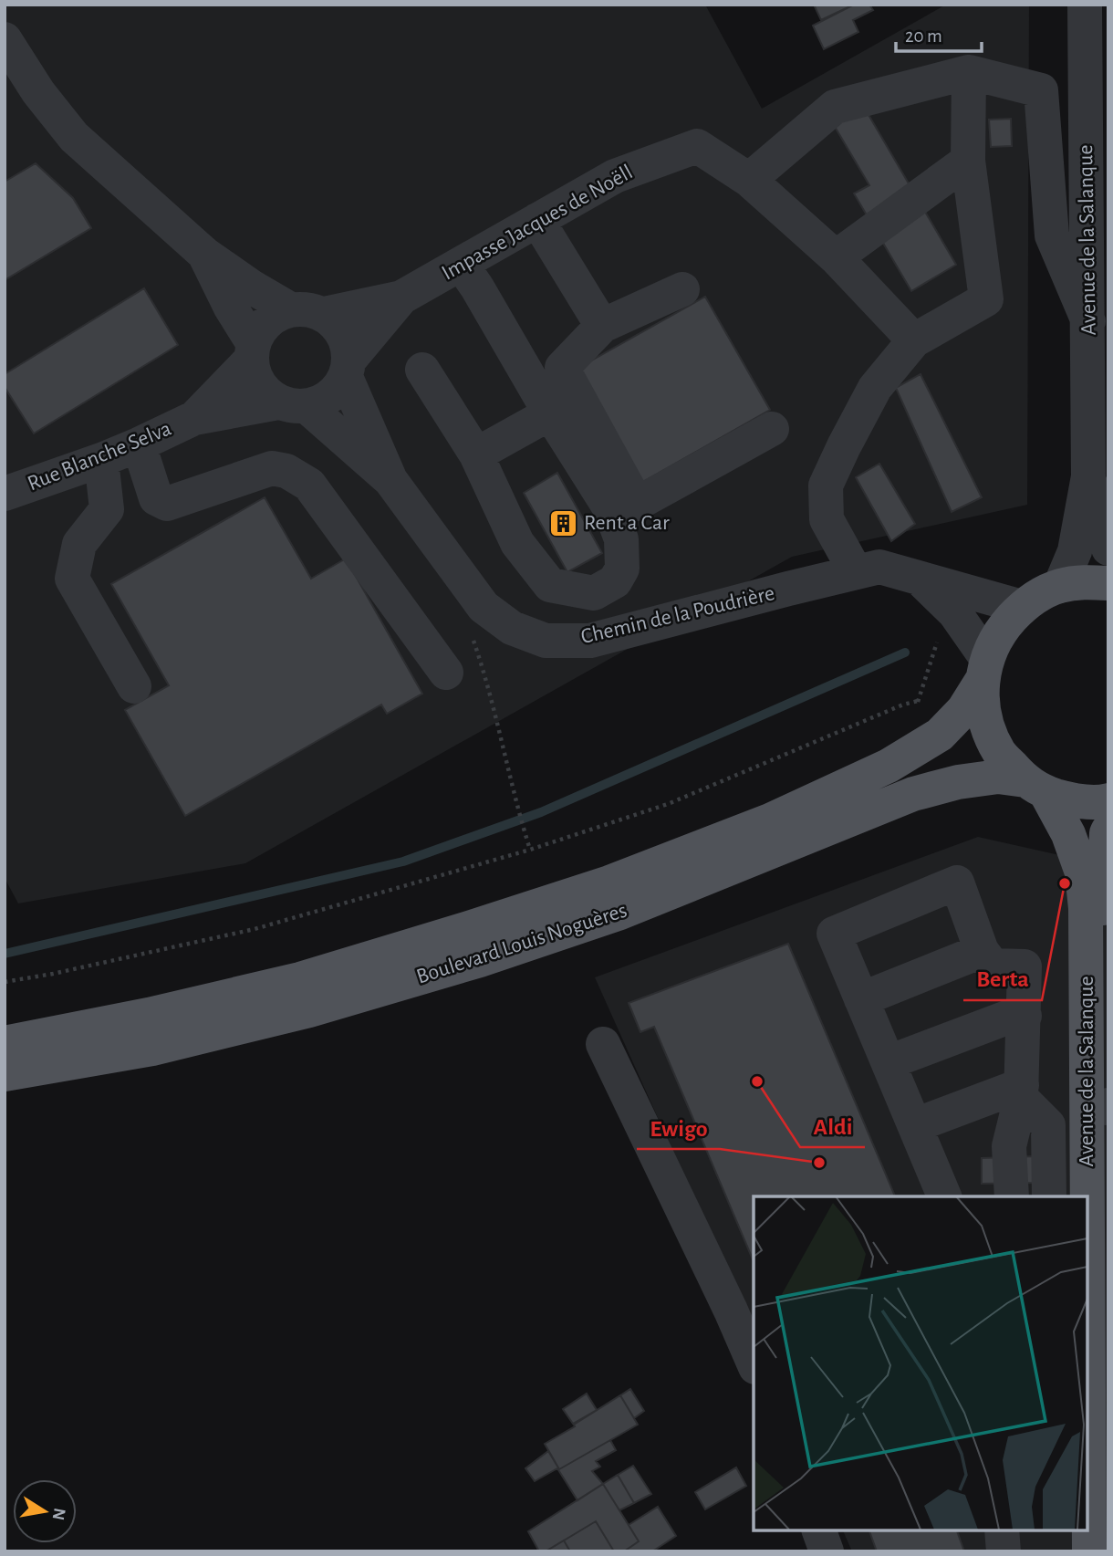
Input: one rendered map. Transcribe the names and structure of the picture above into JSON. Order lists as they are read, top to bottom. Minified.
{"streets":{"main road":["Avenue de la Salanque","Boulevard Louis Noguères"],"street":["Impasse Jacques de Noëll","Rue Blanche Selva","Chemin de la Poudrière"]},"crossings":[["Impasse Jacques de Noëll","Rue Blanche Selva"],["Impasse Jacques de Noëll","Chemin de la Poudrière"],["Avenue de la Salanque","Chemin de la Poudrière"],["Avenue de la Salanque","Boulevard Louis Noguères"],["Rue Blanche Selva","Chemin de la Poudrière"],["Chemin de la Poudrière","Boulevard Louis Noguères"]],"places":{"building":["Rent a Car"],"other":["Berta","Aldi","Ewigo"]},"scale_bar":"20 m","north":"right"}
